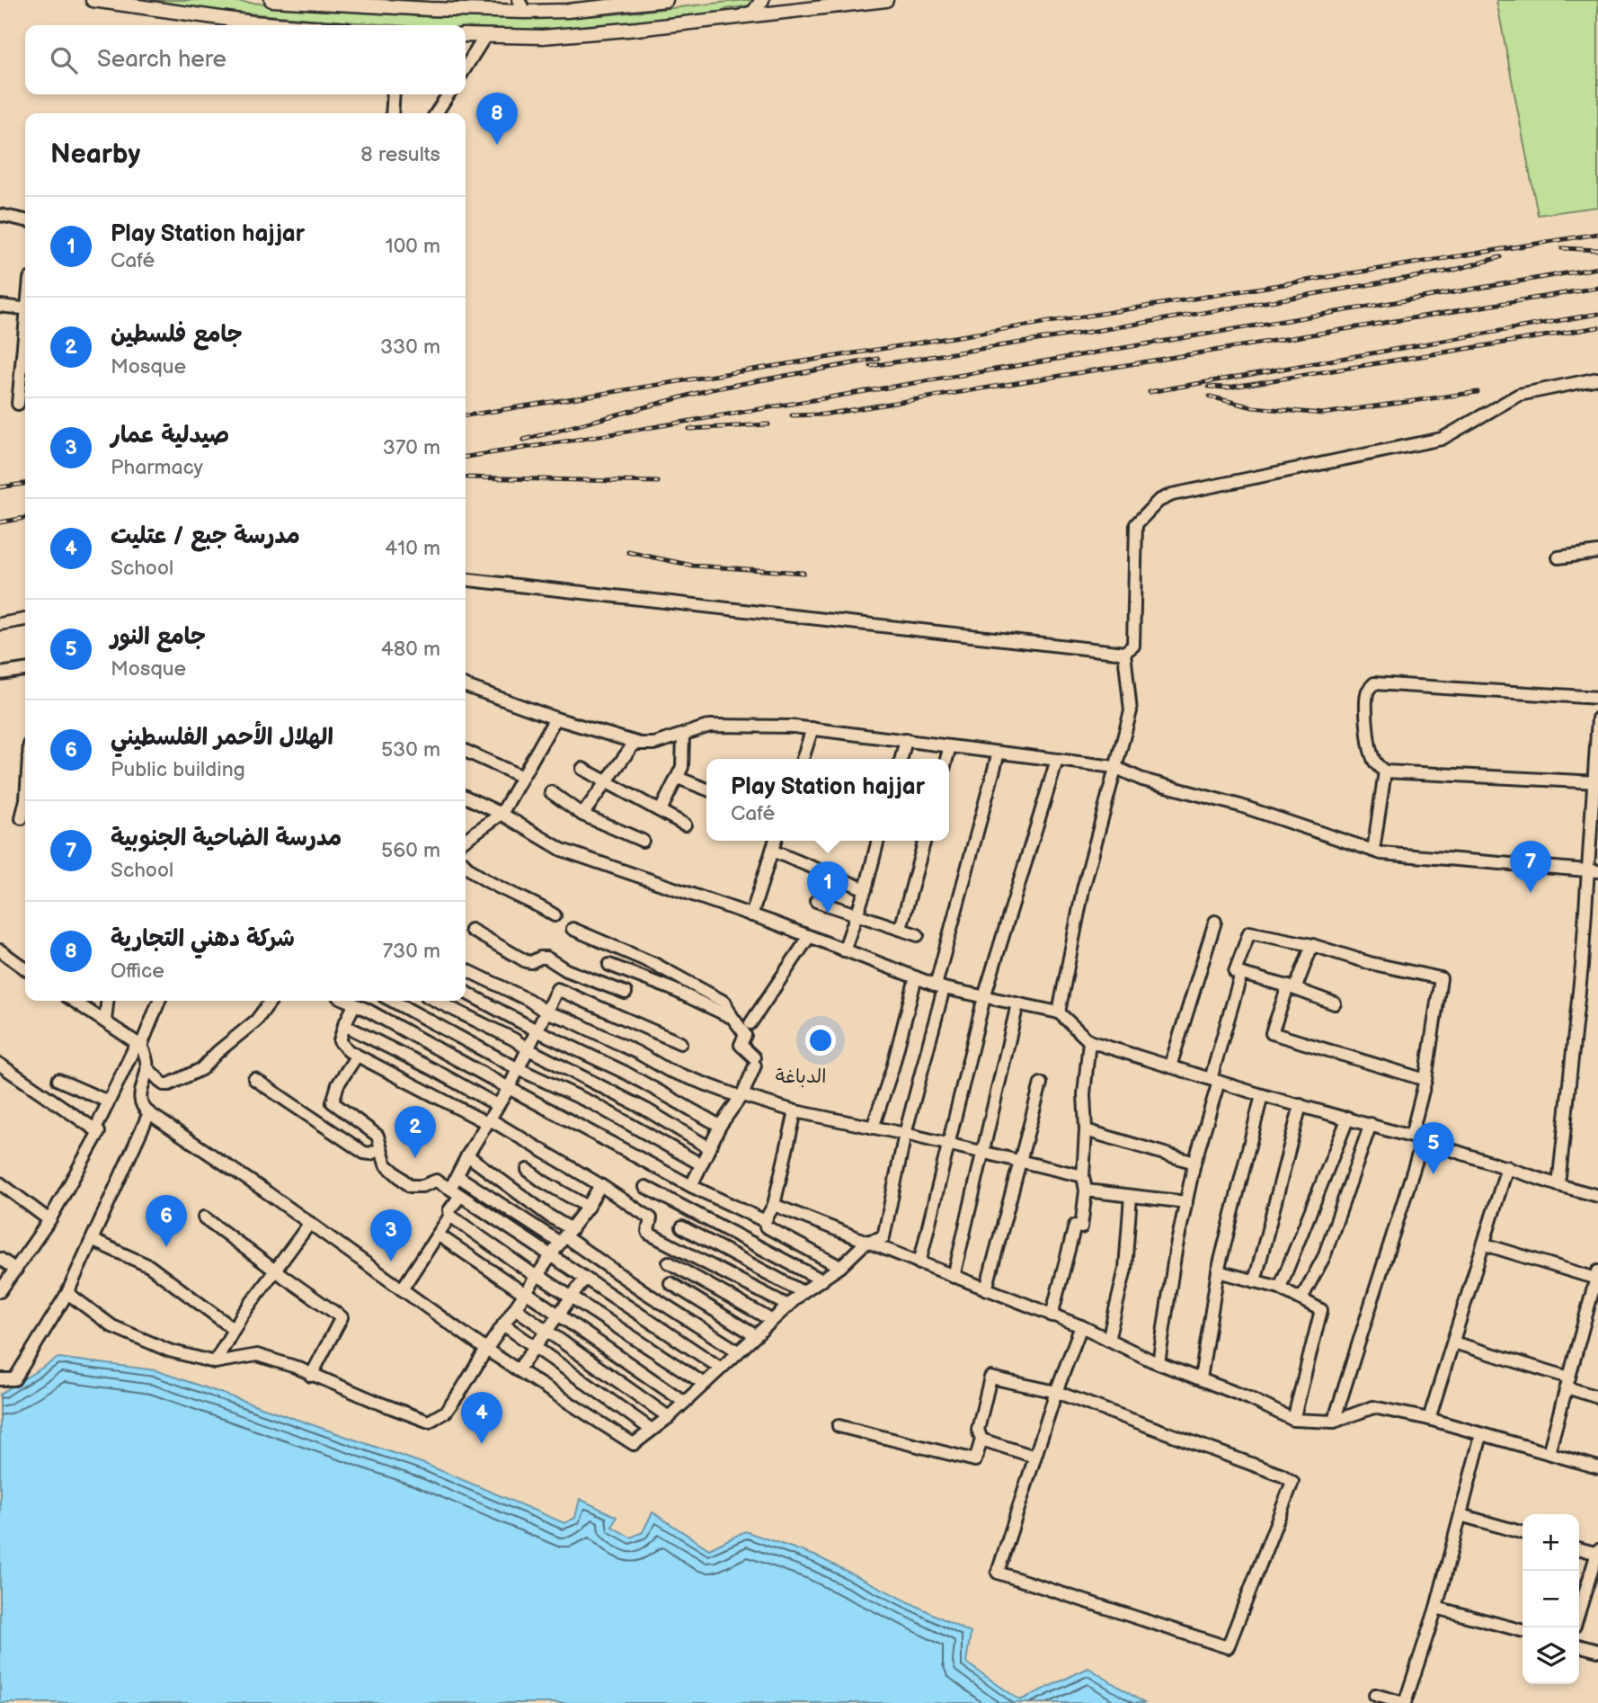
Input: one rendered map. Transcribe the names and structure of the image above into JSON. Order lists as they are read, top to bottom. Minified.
{"districts":["الدباغة"],"page":{"search":"Search here","pins":["8","7","1","2","5","6","3","4"],"heading":["Nearby","8 results"],"list":[{"mark":"1","name":"Play Station hajjar","note":"Café","value":"100 m"},{"mark":"2","name":"جامع فلسطين","note":"Mosque","value":"330 m"},{"mark":"3","name":"صيدلية عمار","note":"Pharmacy","value":"370 m"},{"mark":"4","name":"مدرسة جبع / عتليت","note":"School","value":"410 m"},{"mark":"5","name":"جامع النور","note":"Mosque","value":"480 m"},{"mark":"6","name":"الهلال الأحمر الفلسطيني","note":"Public building","value":"530 m"},{"mark":"7","name":"مدرسة الضاحية الجنوبية","note":"School","value":"560 m"},{"mark":"8","name":"شركة دهني التجارية","note":"Office","value":"730 m"}],"popup":["Play Station hajjar","Café"],"map_buttons":["+","−"]}}
